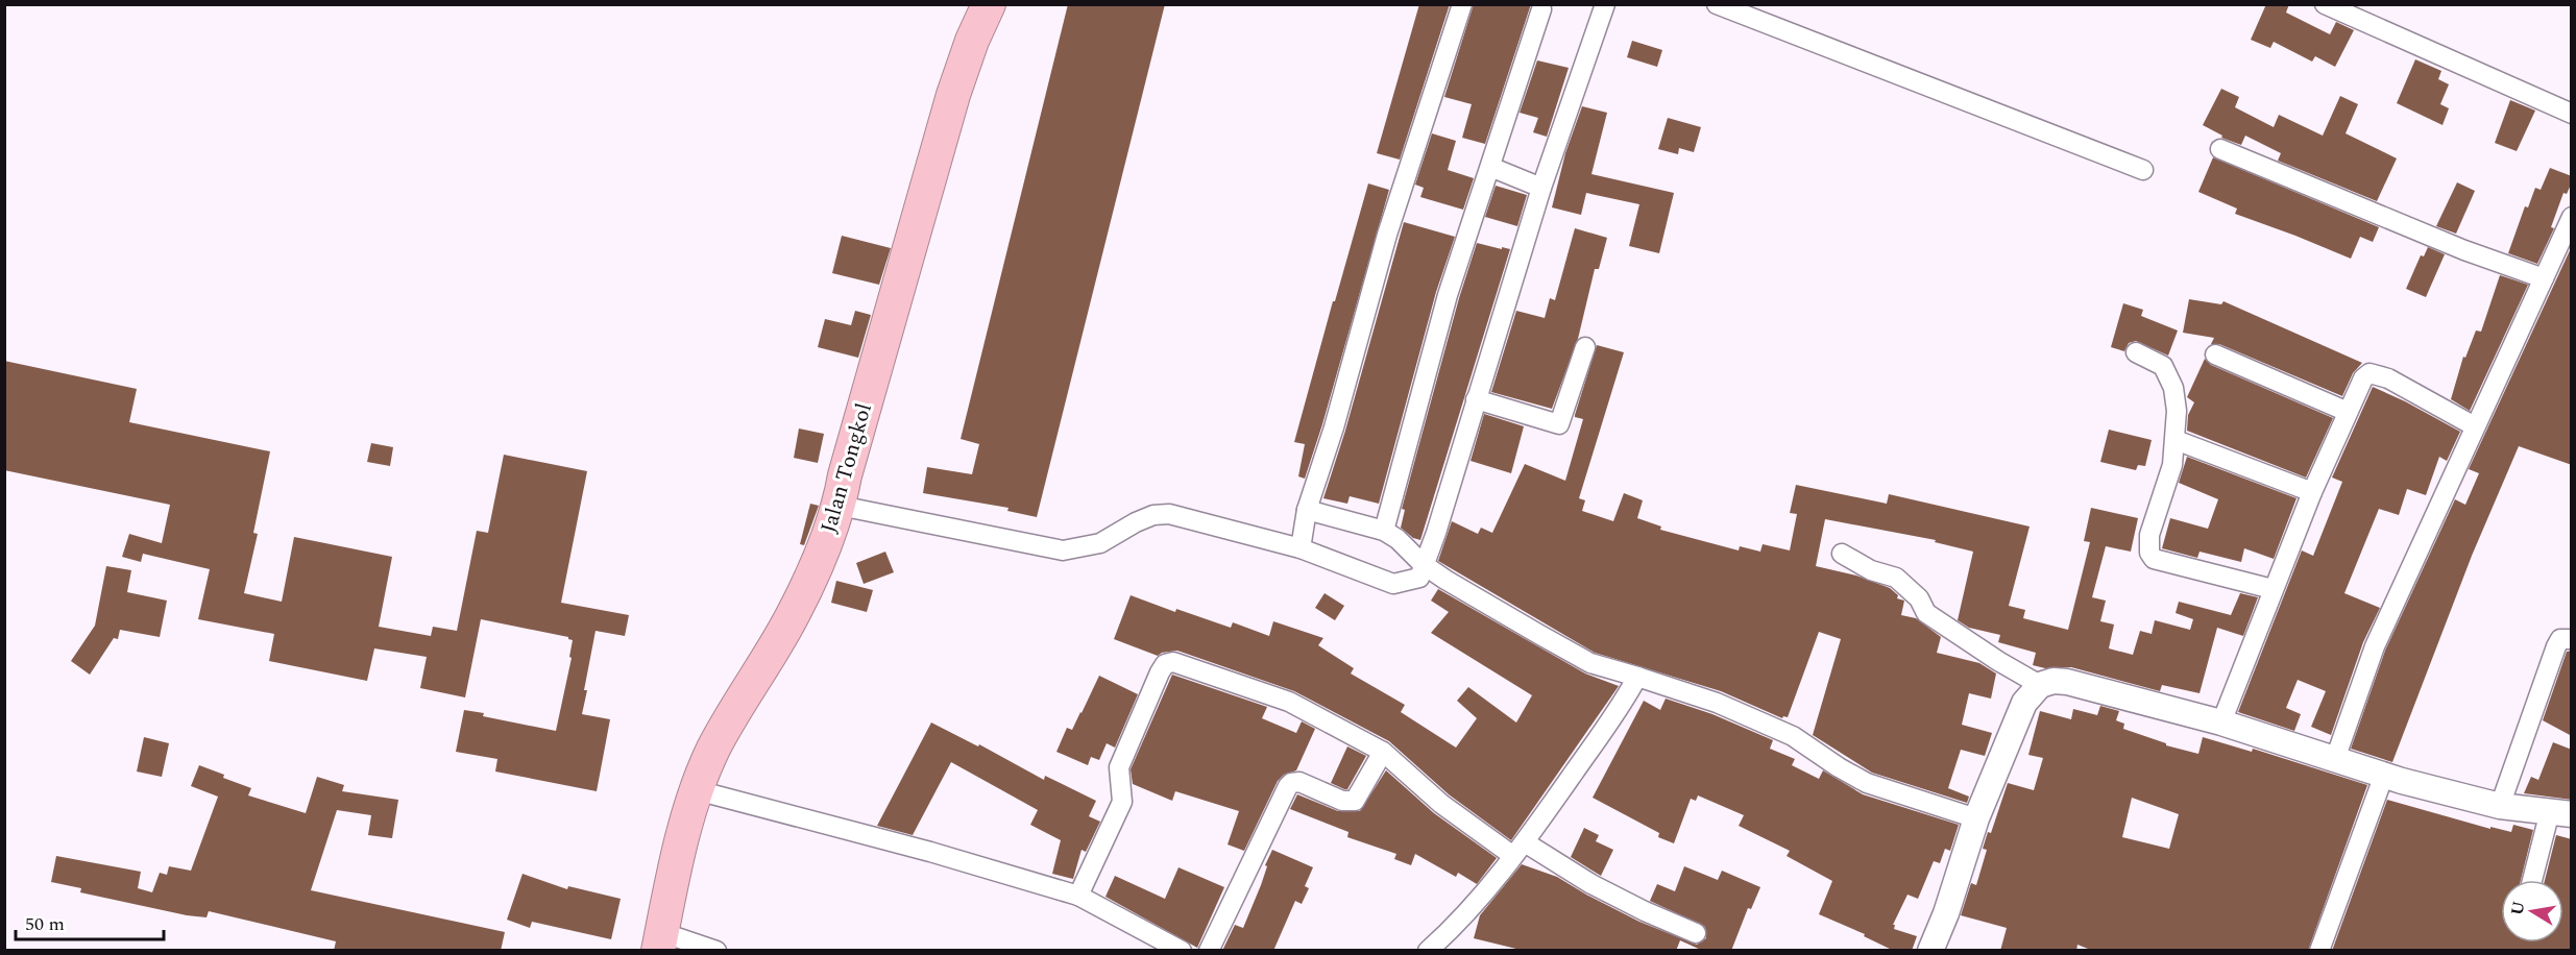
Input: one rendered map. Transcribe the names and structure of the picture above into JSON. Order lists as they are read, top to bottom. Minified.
{"streets":{"highway":["Jalan Tongkol"]},"scale_bar":"50 m","north":"left"}
